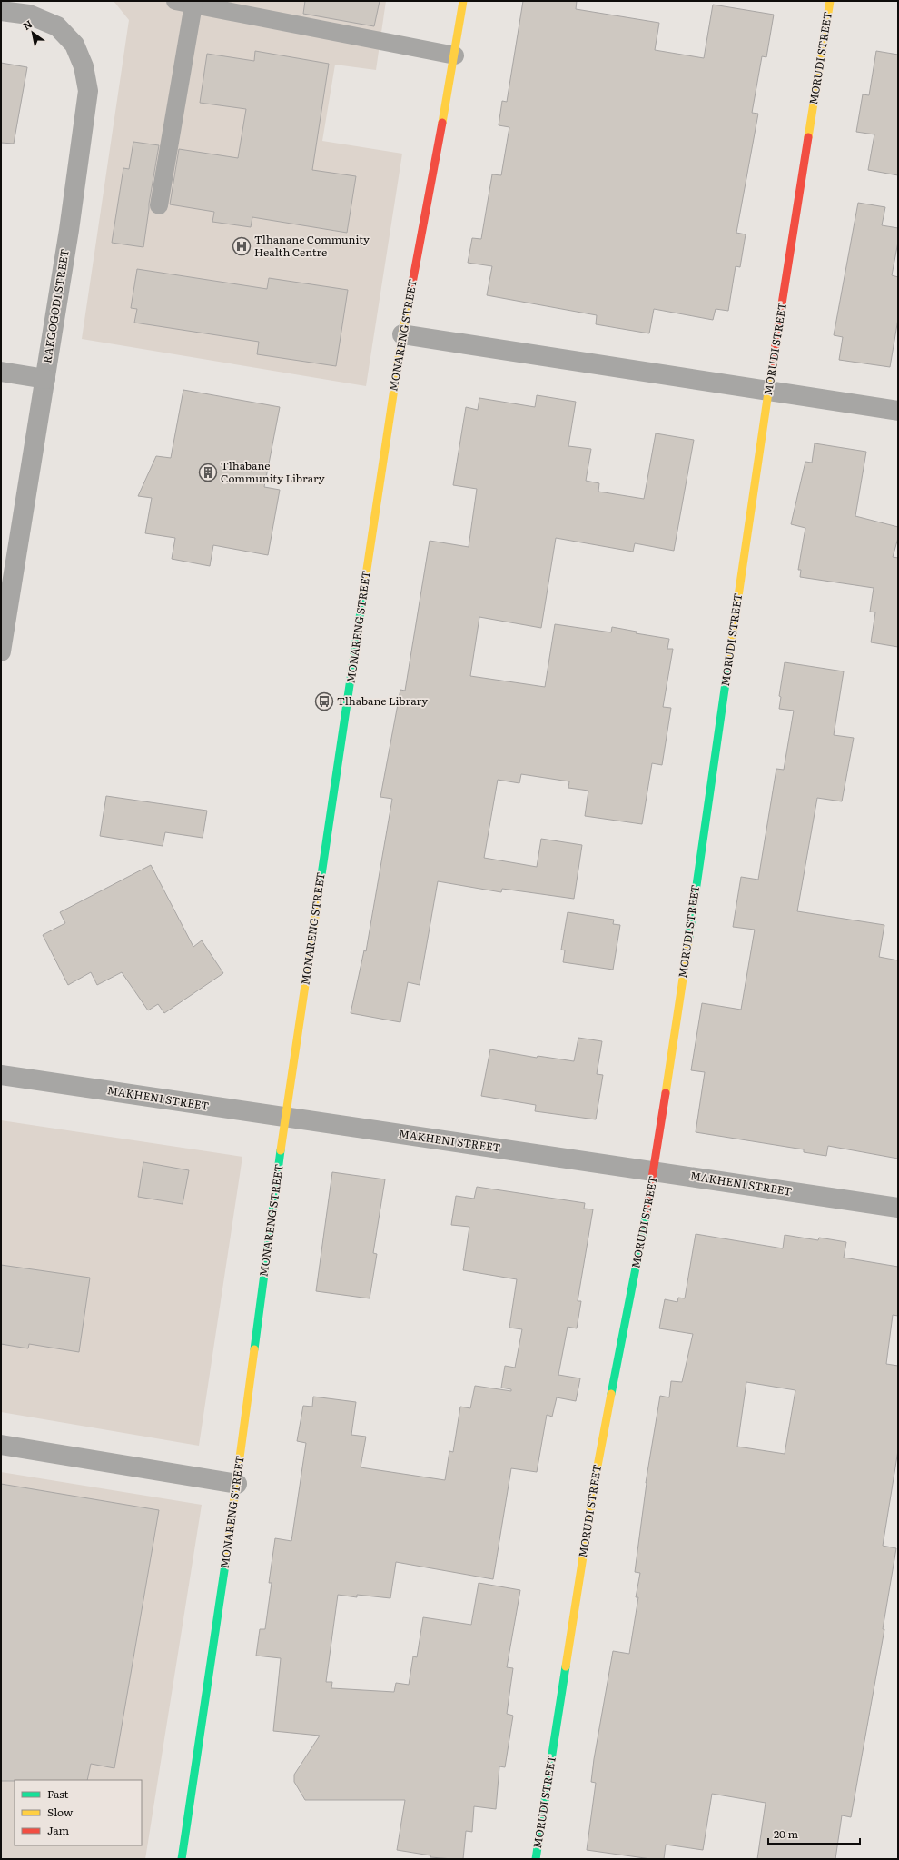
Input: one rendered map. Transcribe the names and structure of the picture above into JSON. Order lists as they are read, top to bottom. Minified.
{"streets":{"street":["MORUDI STREET","RAKGOGODI STREET","MONARENG STREET","MAKHENI STREET"]},"crossings":[["MORUDI STREET","MAKHENI STREET"],["MONARENG STREET","MAKHENI STREET"]],"places":{"hospital":["Tlhanane Community Health Centre"],"building":["Tlhabane Community Library"],"bus stop":["Tlhabane Library"]},"legend":["Fast","Slow","Jam"],"scale_bar":"20 m","north":"top left"}
